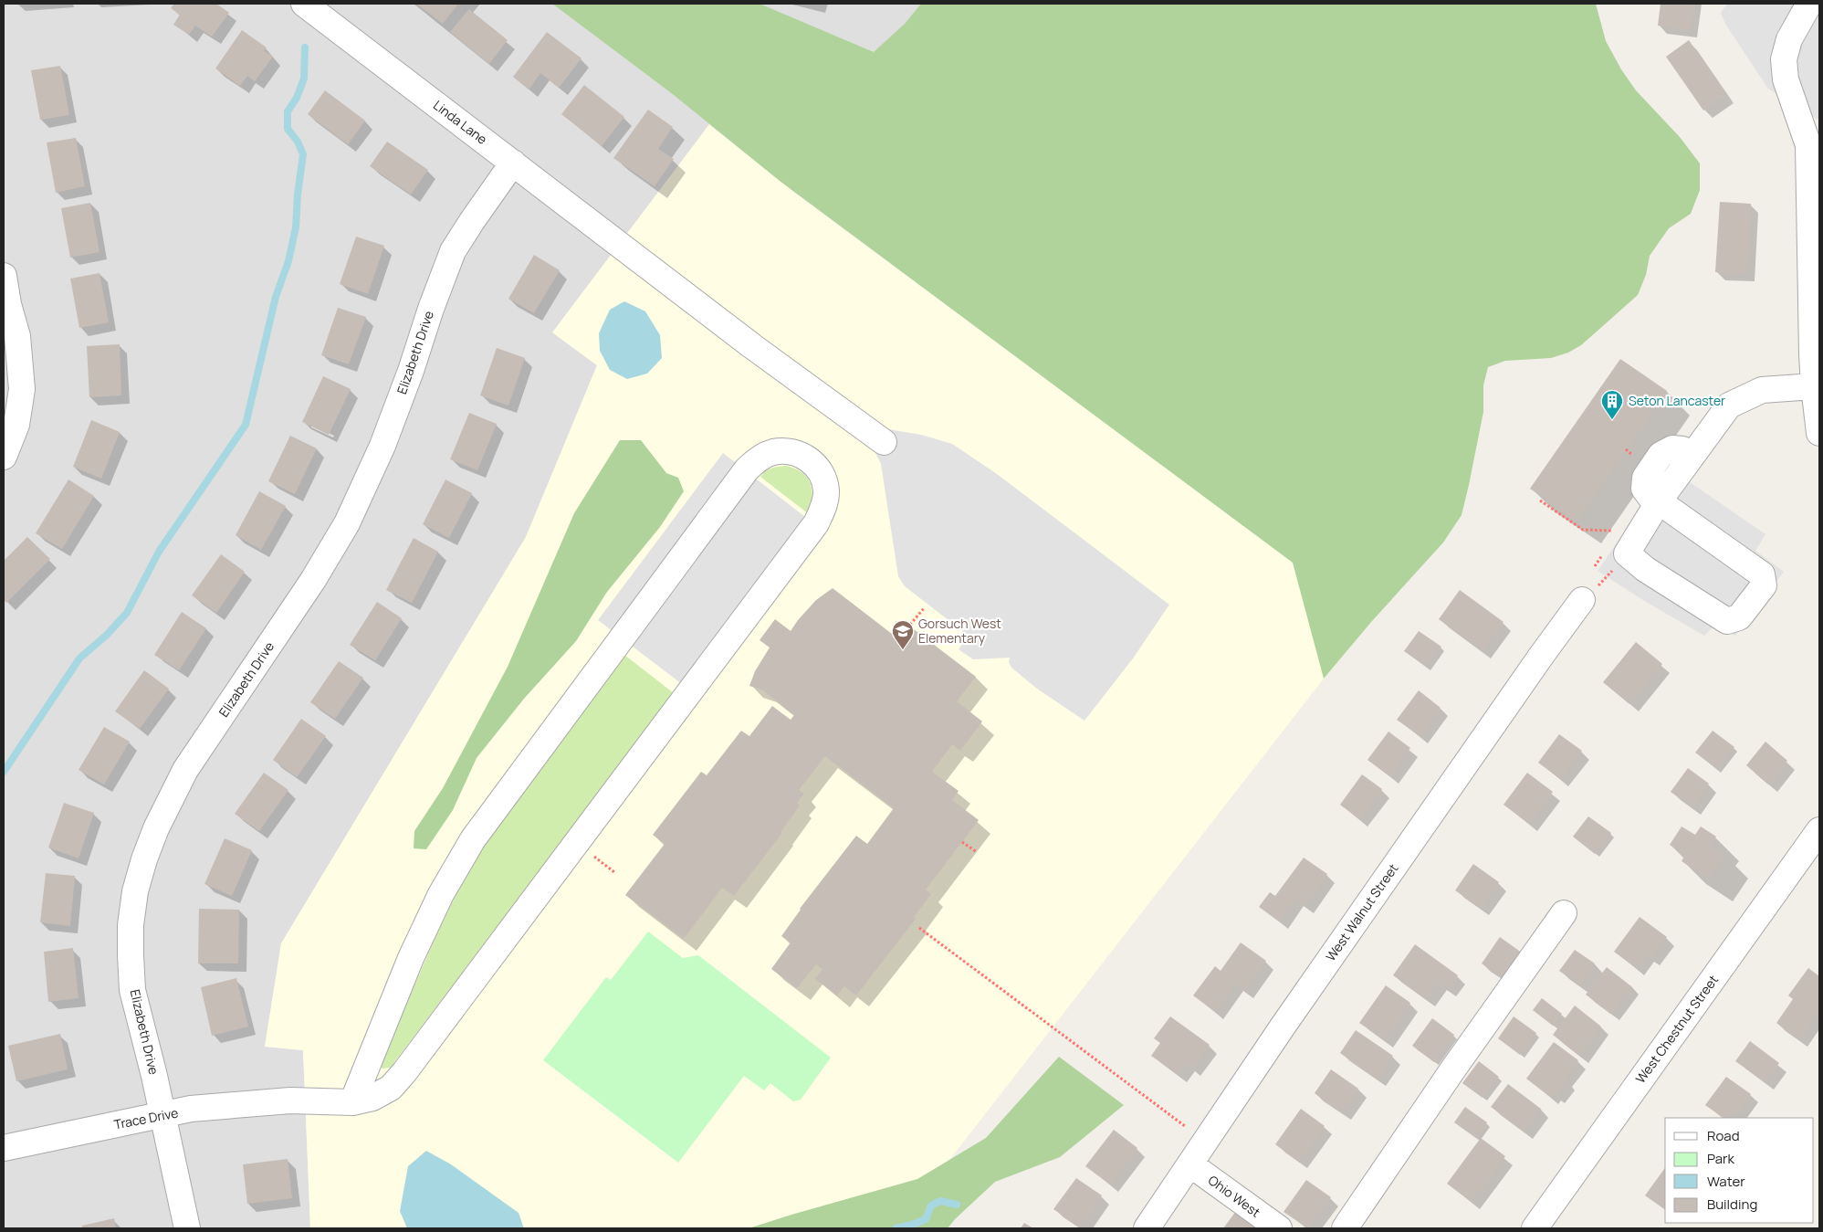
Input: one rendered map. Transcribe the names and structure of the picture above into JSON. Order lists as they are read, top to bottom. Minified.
{"streets":{"street":["Linda Lane","Elizabeth Drive","West Walnut Street","West Chestnut Street","Trace Drive","Ohio West"]},"crossings":[["Linda Lane","Elizabeth Drive"],["Elizabeth Drive","Trace Drive"],["West Walnut Street","Ohio West"]],"places":{"building":["Seton Lancaster"],"school or university":["Gorsuch West Elementary"]},"legend":["Road","Park","Water","Building"]}
